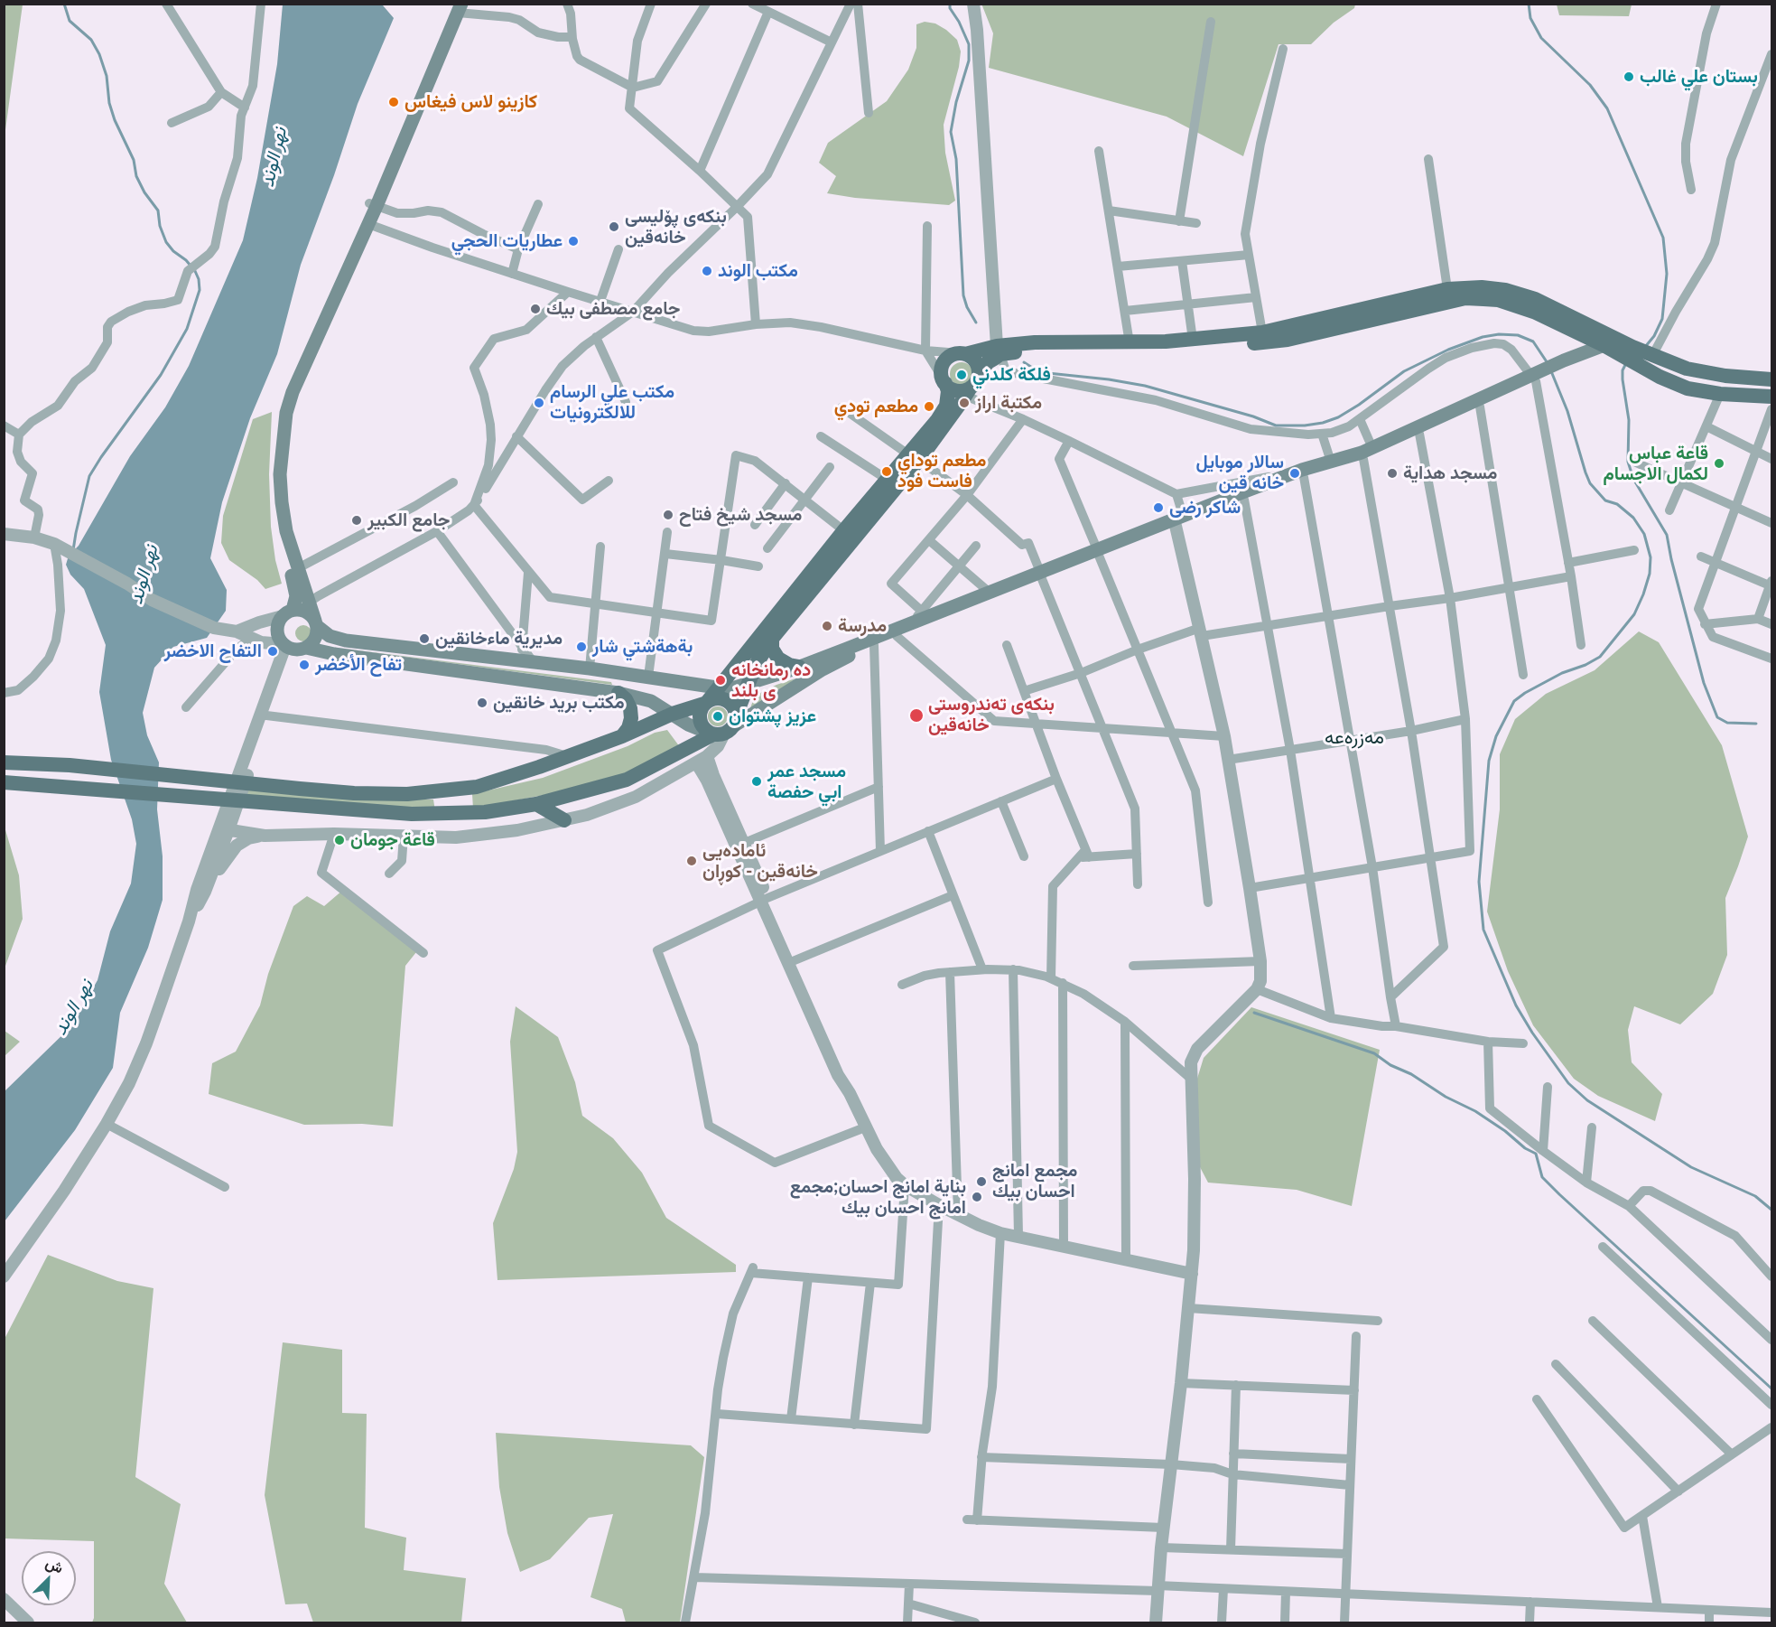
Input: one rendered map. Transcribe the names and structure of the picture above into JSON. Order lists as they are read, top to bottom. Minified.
{"districts":["مەزرەعە"],"water":["نهر الوند"],"places":["بستان علي غالب","كازينو لاس فيغاس","بنکەی پۆلیسی خانەقین","عطاريات الحجي","مكتب الوند","جامع مصطفى بيك","فلكة كلدني","مكتب علي الرسام للالكترونيات","مكتبة اراز","مطعم تودي","قاعة عباس لكمال الاجسام","مطعم توداي فاست فود","سالار موبايل خانه قين","مسجد هداية","شاكر رضى","مسجد شيخ فتاح","جامع الكبير","مدرسة","مديرية ماءخانقين","بةهةشتي شار","التفاح الاخضر","تفاح الأخضر","ده رمانخانه ى بلند","مكتب بريد خانقين","بنکەی تەندروستی خانەقین","عزيز پشتوان","مسجد عمر ابي حفصة","قاعة جومان","ئامادەیی خانەقین - کوڕان","مجمع امانج احسان بيك","بناية امانج احسان;مجمع امانج احسان بيك"],"north":"top right"}
